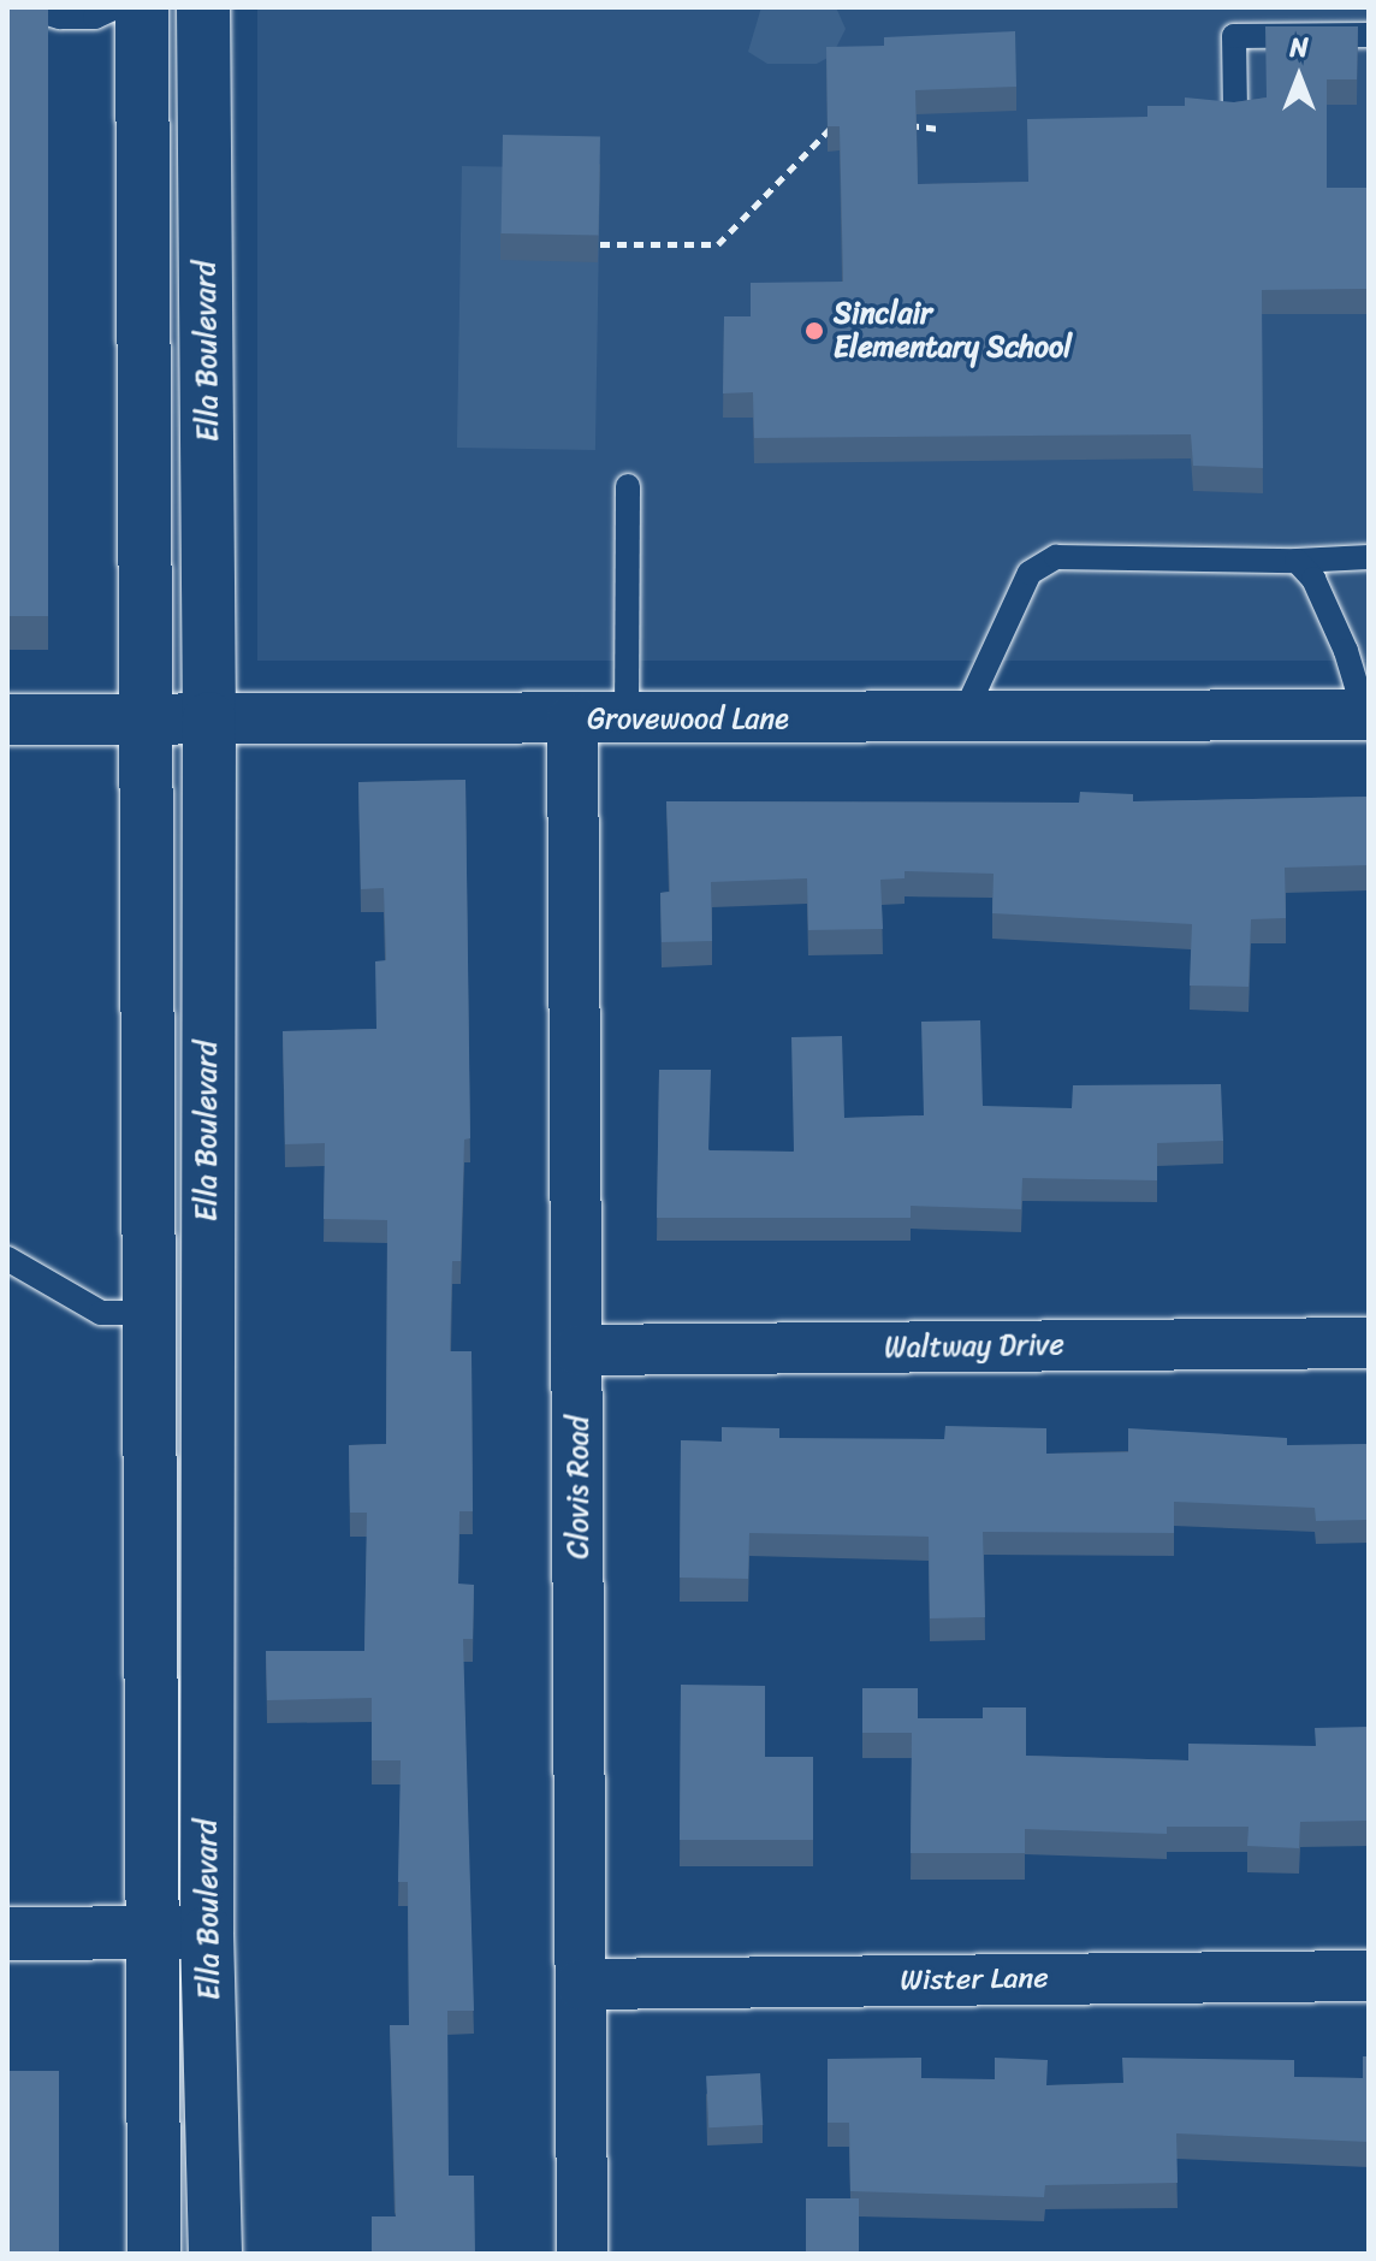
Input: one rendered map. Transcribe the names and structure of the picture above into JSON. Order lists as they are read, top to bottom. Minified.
{"streets":{"main road":["Ella Boulevard"],"street":["Grovewood Lane","Waltway Drive","Clovis Road","Wister Lane"]},"crossings":[["Ella Boulevard","Grovewood Lane"],["Grovewood Lane","Clovis Road"],["Waltway Drive","Clovis Road"],["Clovis Road","Wister Lane"]],"places":["Sinclair Elementary School"],"north":"top"}
